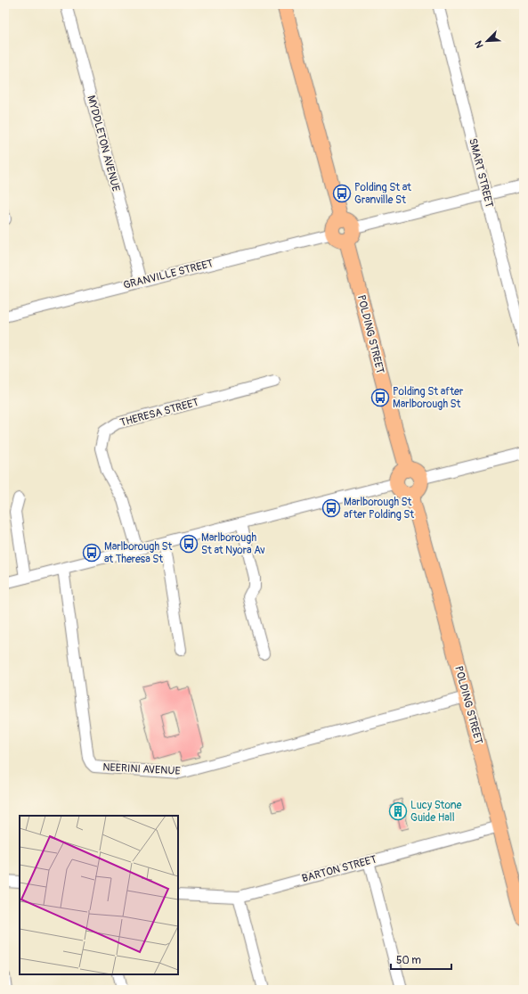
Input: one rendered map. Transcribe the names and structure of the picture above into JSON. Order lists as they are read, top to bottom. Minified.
{"streets":{"main road":["POLDING STREET"],"street":["MYDDLETON AVENUE","SMART STREET","GRANVILLE STREET","THERESA STREET","NEERINI AVENUE","BARTON STREET"]},"crossings":[["MYDDLETON AVENUE","GRANVILLE STREET"],["GRANVILLE STREET","POLDING STREET"],["POLDING STREET","NEERINI AVENUE"],["POLDING STREET","BARTON STREET"]],"places":{"bus stop":["Polding St at Granville St","Polding St after Marlborough St","Marlborough St after Polding St","Marlborough St at Nyora Av","Marlborough St at Theresa St"],"building":["Lucy Stone Guide Hall"]},"scale_bar":"50 m","north":"bottom left"}
